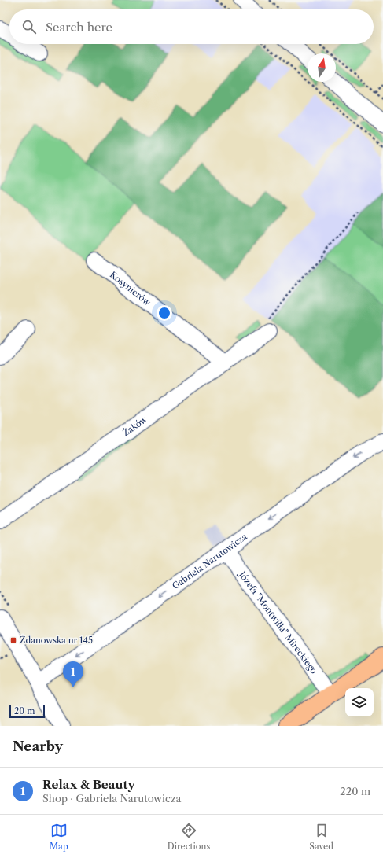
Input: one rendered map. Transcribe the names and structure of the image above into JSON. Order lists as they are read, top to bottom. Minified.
{"streets":{"street":["Kosynierów","Żaków","Gabriela Narutowicza","Józefa \"Montwiłła\" Mireckiego"]},"crossings":[["Kosynierów","Żaków"],["Gabriela Narutowicza","Józefa \"Montwiłła\" Mireckiego"]],"one_way":["Gabriela Narutowicza"],"places":{"transit":["Żdanowska nr 145"]},"scale_bar":"20 m","north":"top","page":{"search":"Search here","pins":"1","scale":"20 m","heading":"Nearby","list":[{"mark":"1","name":"Relax & Beauty","note":"Shop · Gabriela Narutowicza","value":"220 m"}],"nav":["Map","Directions","Saved"]}}
